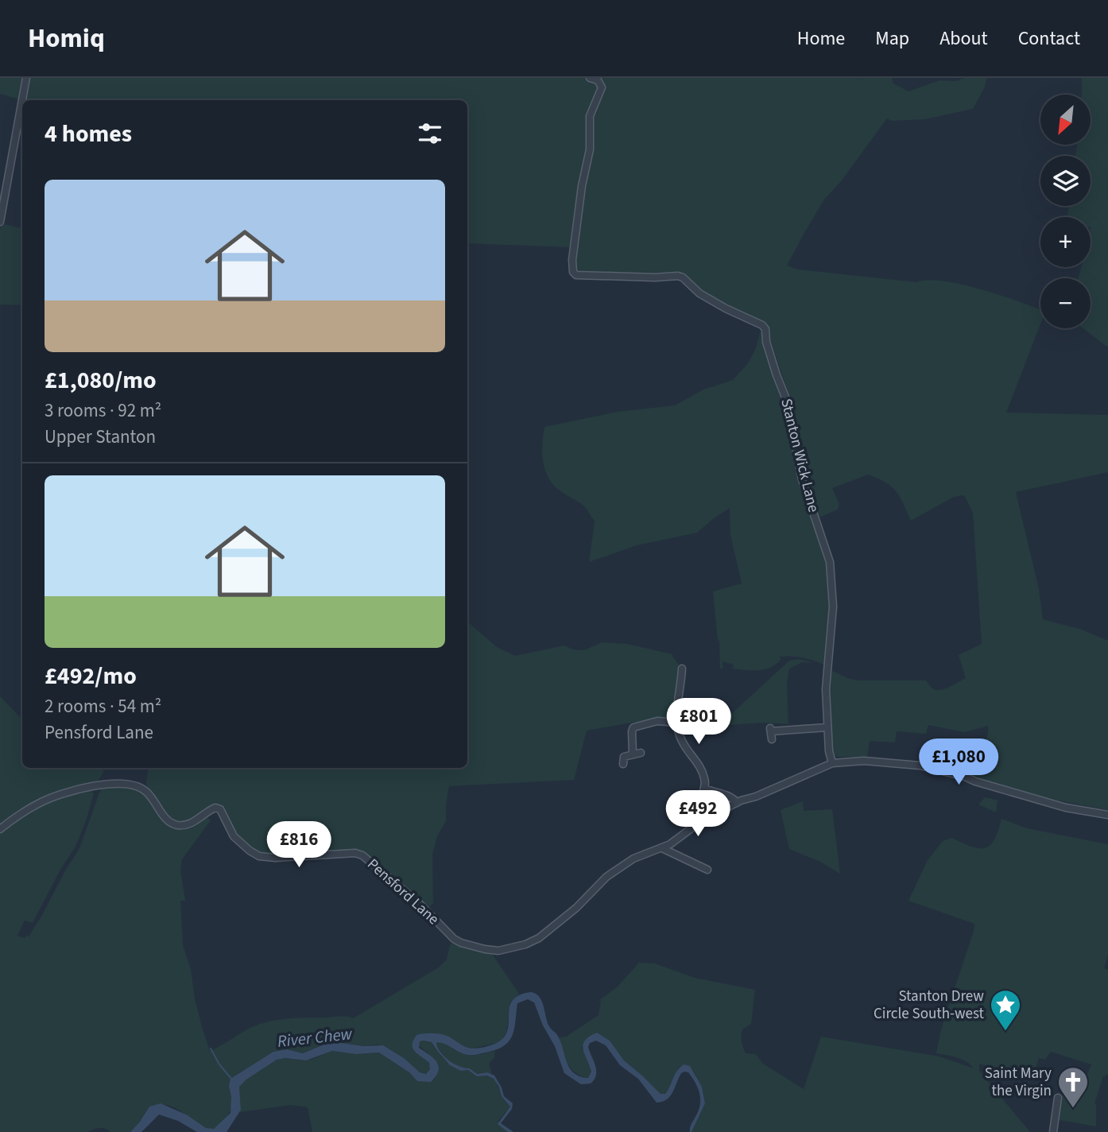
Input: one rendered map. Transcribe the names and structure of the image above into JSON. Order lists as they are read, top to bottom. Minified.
{"streets":{"street":["Stanton Wick Lane","Pensford Lane"]},"crossings":[["Stanton Wick Lane","Pensford Lane"]],"water":["River Chew"],"places":{"place":["Stanton Drew Circle South-west"],"church":["Saint Mary the Virgin"]},"north":"bottom left","page":{"header":"Homiq","nav":["Home","Map","About","Contact"],"map_buttons":["+","−"],"heading":"4 homes","list":[{"name":"£1,080/mo","note":"3 rooms · 92 m² · Upper Stanton"},{"name":"£492/mo","note":"2 rooms · 54 m² · Pensford Lane"}],"price":["£801","£1,080","£492","£816"]}}
